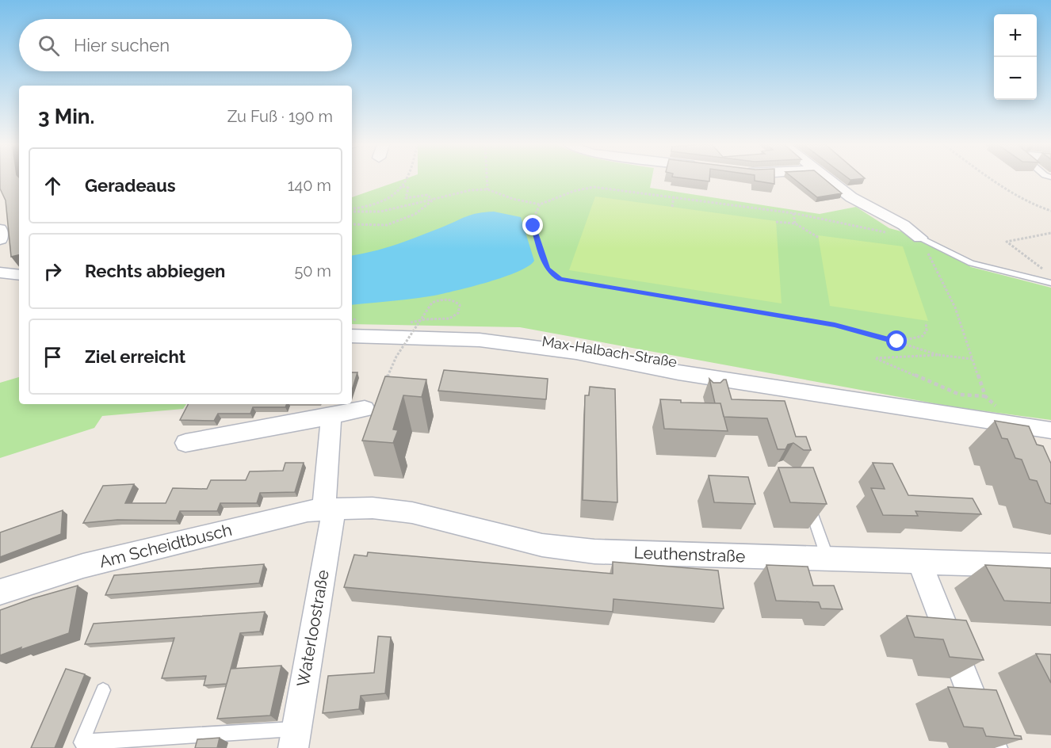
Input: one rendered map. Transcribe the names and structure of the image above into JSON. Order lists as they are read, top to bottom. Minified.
{"streets":{"street":["Max-Halbach-Straße","Am Scheidtbusch","Leuthenstraße","Waterloostraße"]},"crossings":[["Am Scheidtbusch","Leuthenstraße"],["Am Scheidtbusch","Waterloostraße"],["Leuthenstraße","Waterloostraße"]],"page":{"map_buttons":["+","−"],"search":"Hier suchen","heading":["3 Min.","Zu Fuß · 190 m"],"list":[["Geradeaus","140 m"],["Rechts abbiegen","50 m"],"Ziel erreicht"]}}
